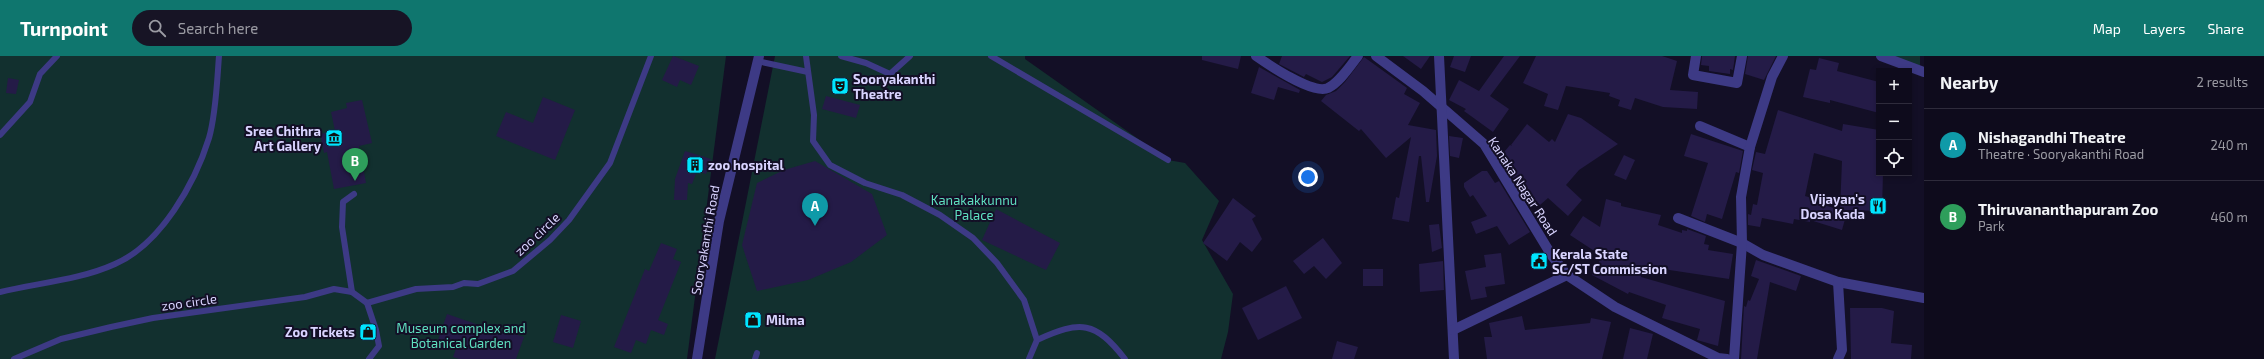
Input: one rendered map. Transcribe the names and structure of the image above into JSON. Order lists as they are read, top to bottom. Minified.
{"streets":{"street":["Kanaka Nagar Road","Sooryakanthi Road"],"lane":["zoo circle"]},"parks":["Kanakakkunnu Palace","Museum complex and Botanical Garden"],"places":{"theatre":["Sooryakanthi Theatre"],"museum":["Sree Chithra Art Gallery"],"building":["zoo hospital"],"restaurant":["Vijayan's Dosa Kada"],"public building":["Kerala State SC/ST Commission"],"shop":["Milma","Zoo Tickets"]},"page":{"header":"Turnpoint","search":"Search here","nav":["Map","Layers","Share"],"heading":["Nearby","2 results"],"map_buttons":["+","−"],"list":[{"mark":"A","name":"Nishagandhi Theatre","note":"Theatre · Sooryakanthi Road","value":"240 m"},{"mark":"B","name":"Thiruvananthapuram Zoo","note":"Park","value":"460 m"}],"pins":["B","A"]}}
